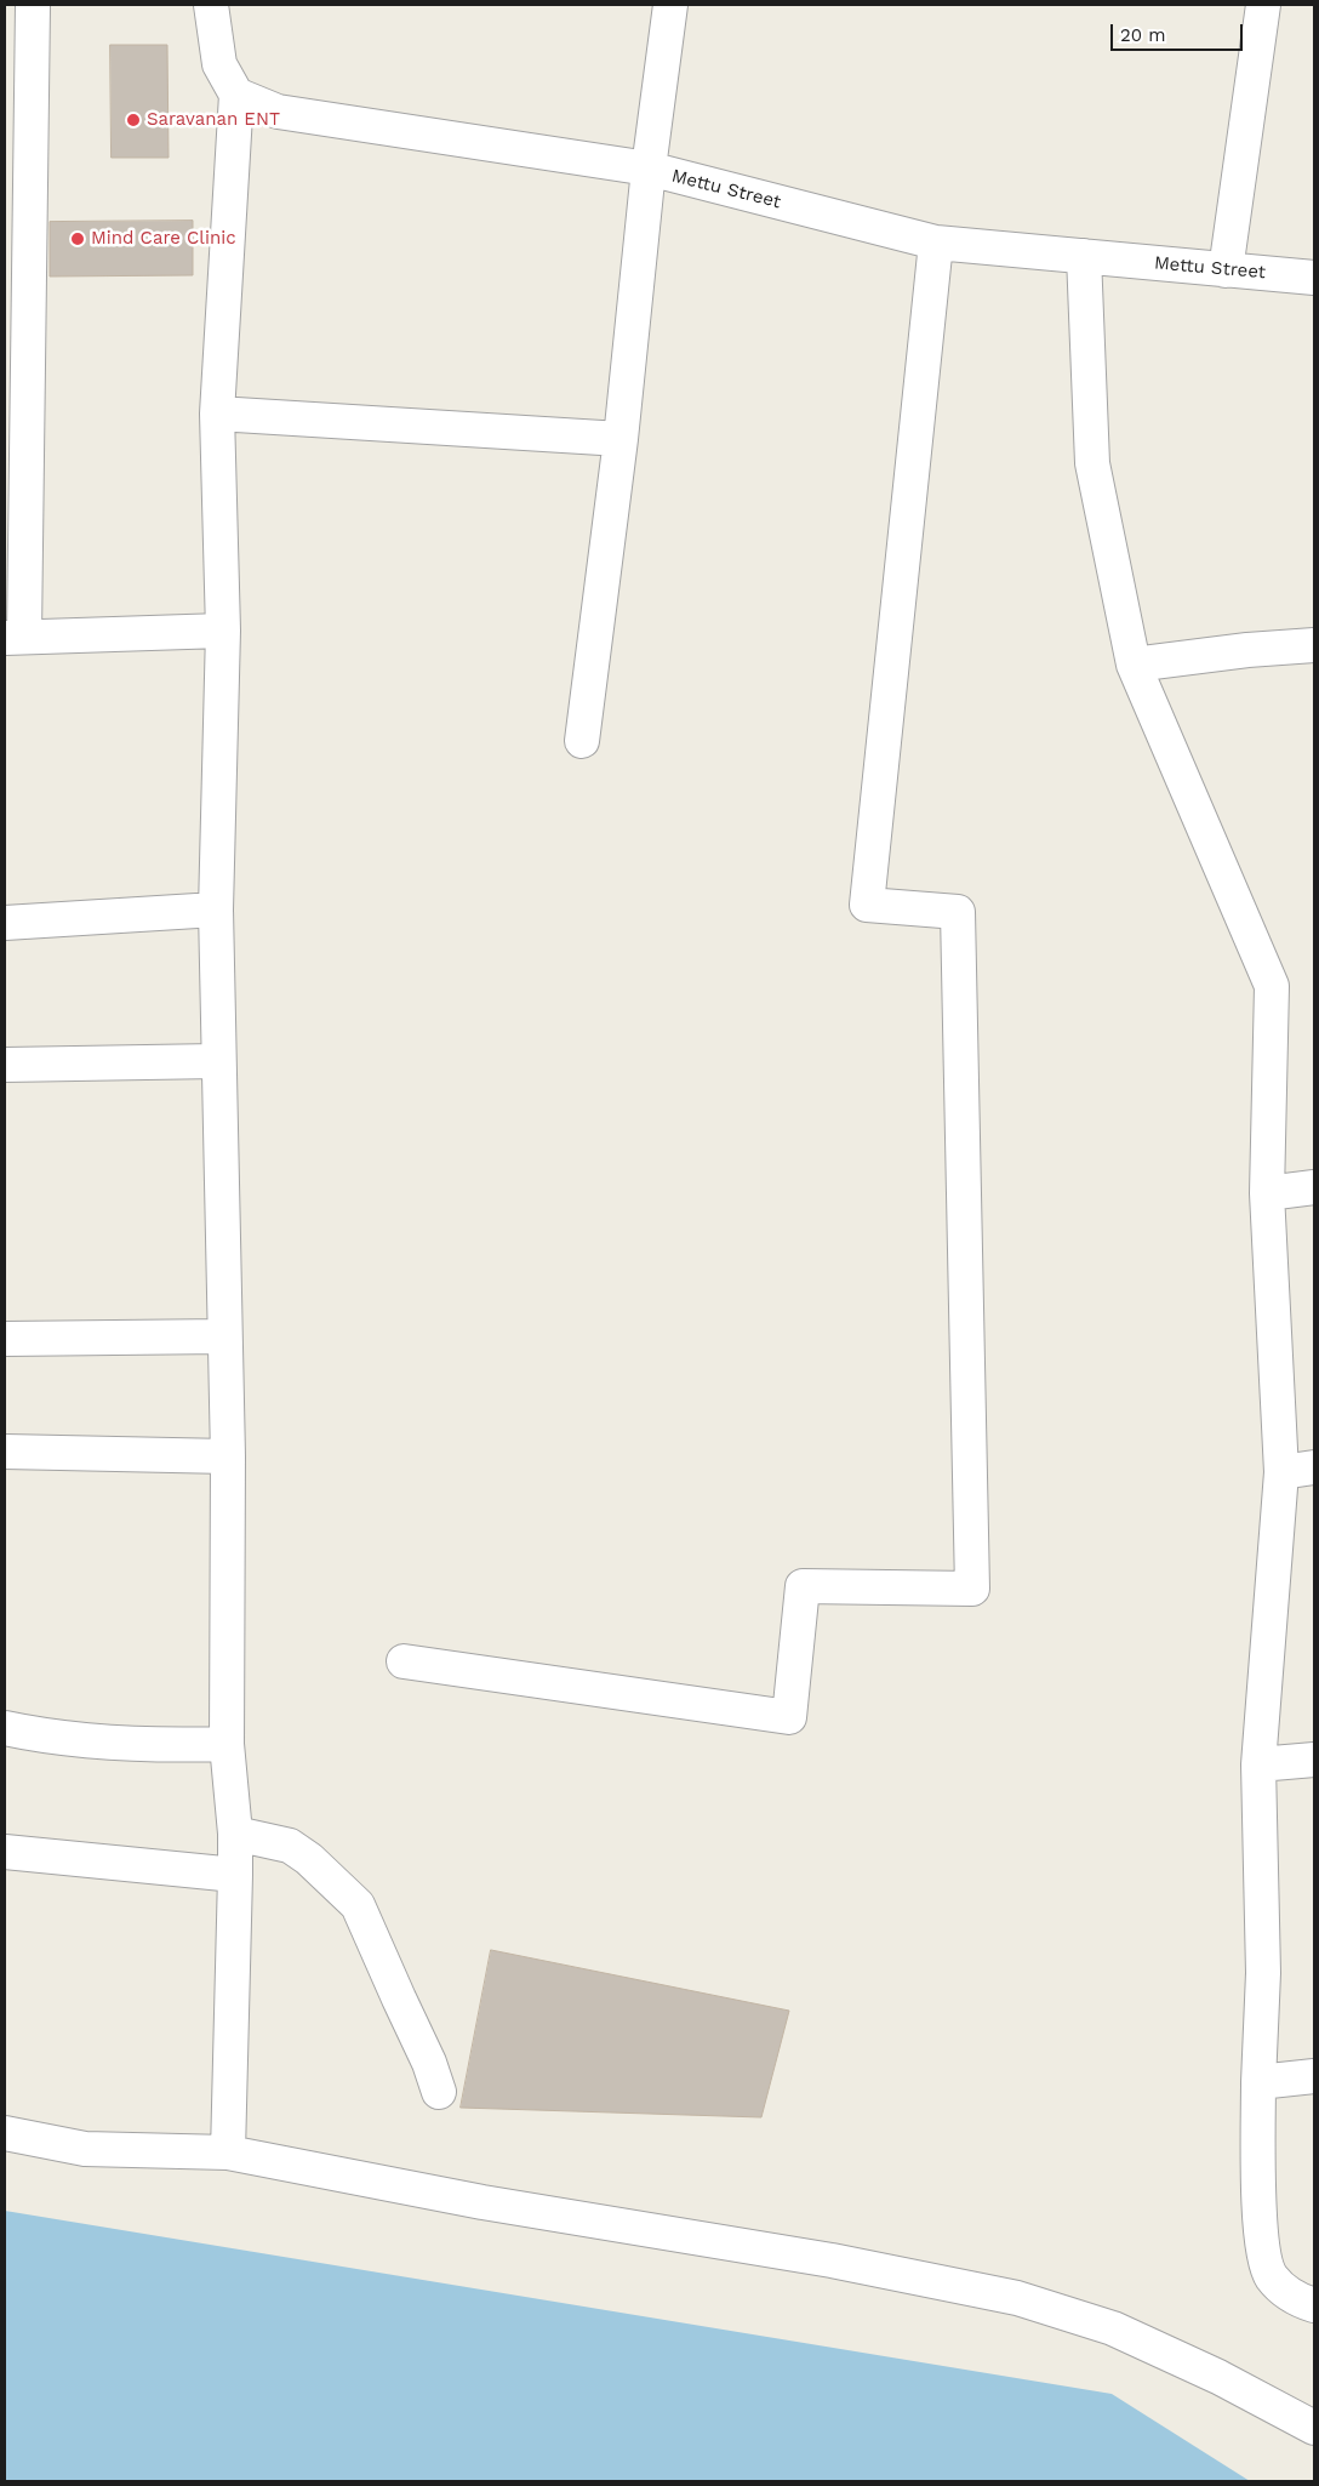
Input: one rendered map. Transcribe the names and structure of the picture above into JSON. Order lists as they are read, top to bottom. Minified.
{"streets":{"street":["Mettu Street"]},"places":["Saravanan ENT","Mind Care Clinic"],"scale_bar":"20 m"}
